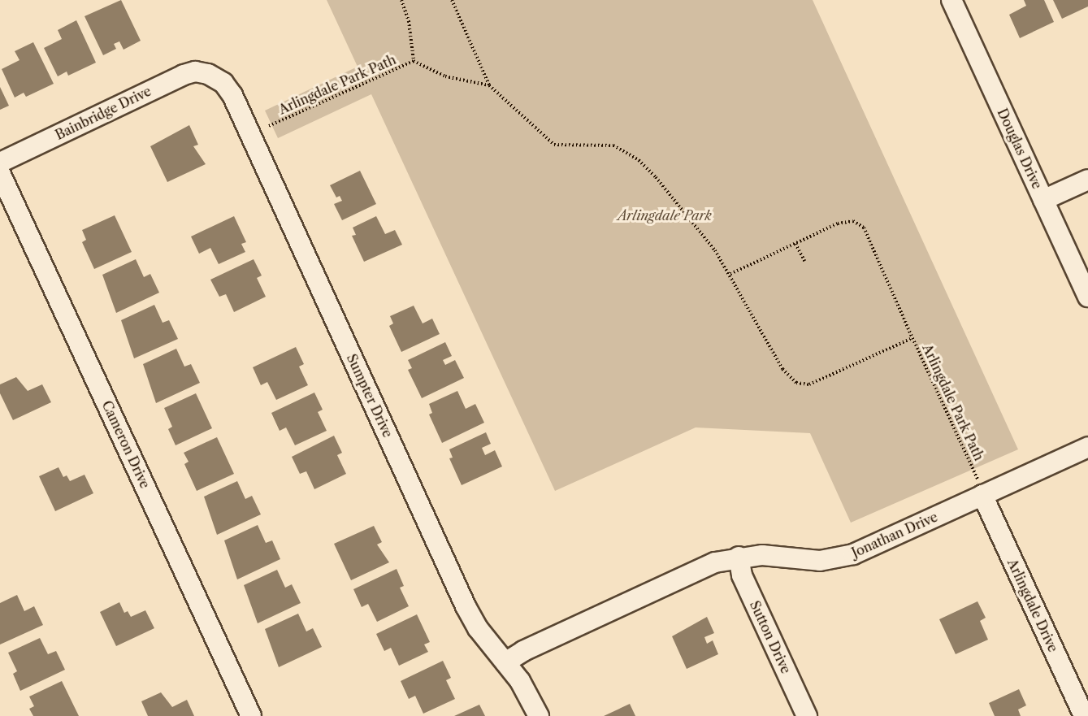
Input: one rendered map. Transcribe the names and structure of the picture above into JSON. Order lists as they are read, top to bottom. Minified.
{"streets":{"street":["Bainbridge Drive","Douglas Drive","Sumpter Drive","Cameron Drive","Jonathan Drive","Arlingdale Drive","Sutton Drive"],"path":["Arlingdale Park Path"]},"crossings":[["Bainbridge Drive","Sumpter Drive"],["Sumpter Drive","Jonathan Drive"],["Jonathan Drive","Arlingdale Drive"],["Jonathan Drive","Sutton Drive"]],"parks":["Arlingdale Park"]}
